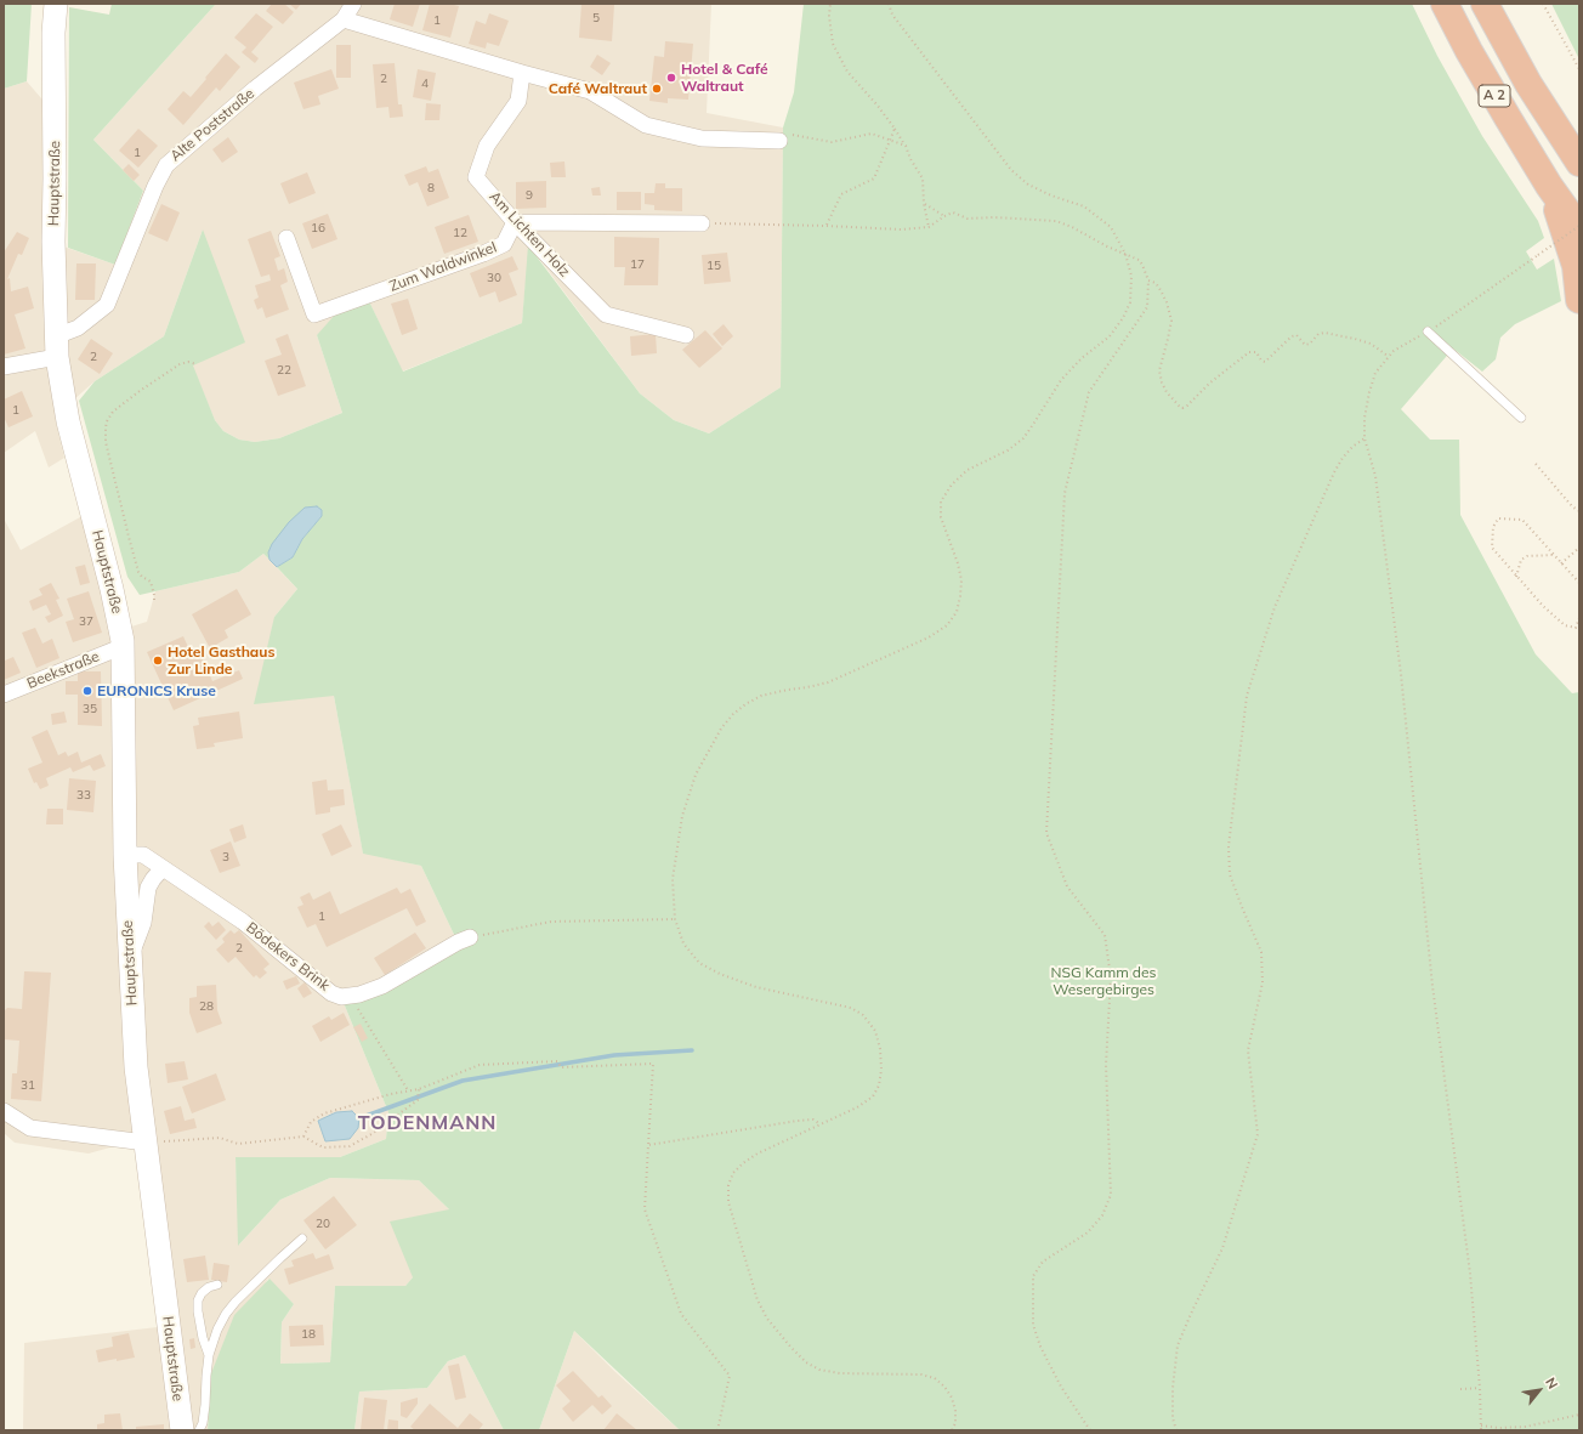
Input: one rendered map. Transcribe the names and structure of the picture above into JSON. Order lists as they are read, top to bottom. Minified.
{"streets":{"highway":["A 2"],"main road":["Hauptstraße"],"street":["Alte Poststraße","Am Lichten Holz","Zum Waldwinkel","Beekstraße","Bödekers Brink"]},"crossings":[["Alte Poststraße","Hauptstraße"],["Hauptstraße","Beekstraße"],["Hauptstraße","Bödekers Brink"],["Am Lichten Holz","Zum Waldwinkel"]],"districts":["TODENMANN"],"parks":["NSG Kamm des Wesergebirges"],"places":["Hotel & Café Waltraut","Café Waltraut","Hotel Gasthaus Zur Linde","EURONICS Kruse"],"house_numbers":["5","1","2","4","1","8","9","16","12","17","15","30","2","22","1","37","35","33","3","1","2","28","31","20","18"],"north":"top right"}
